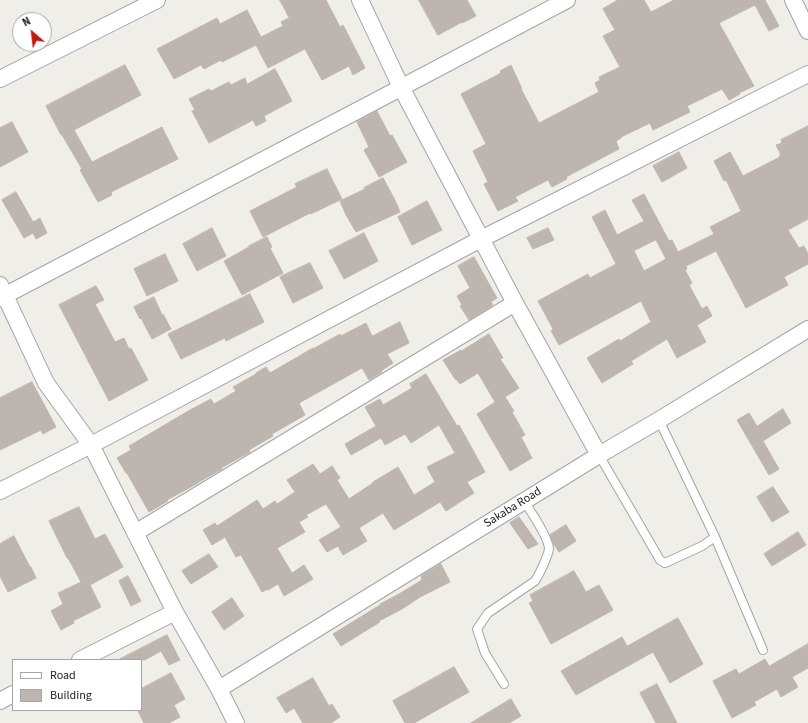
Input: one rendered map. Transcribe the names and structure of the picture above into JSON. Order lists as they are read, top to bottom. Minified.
{"streets":{"street":["Sakaba Road"]},"legend":["Road","Building"],"north":"top left"}
